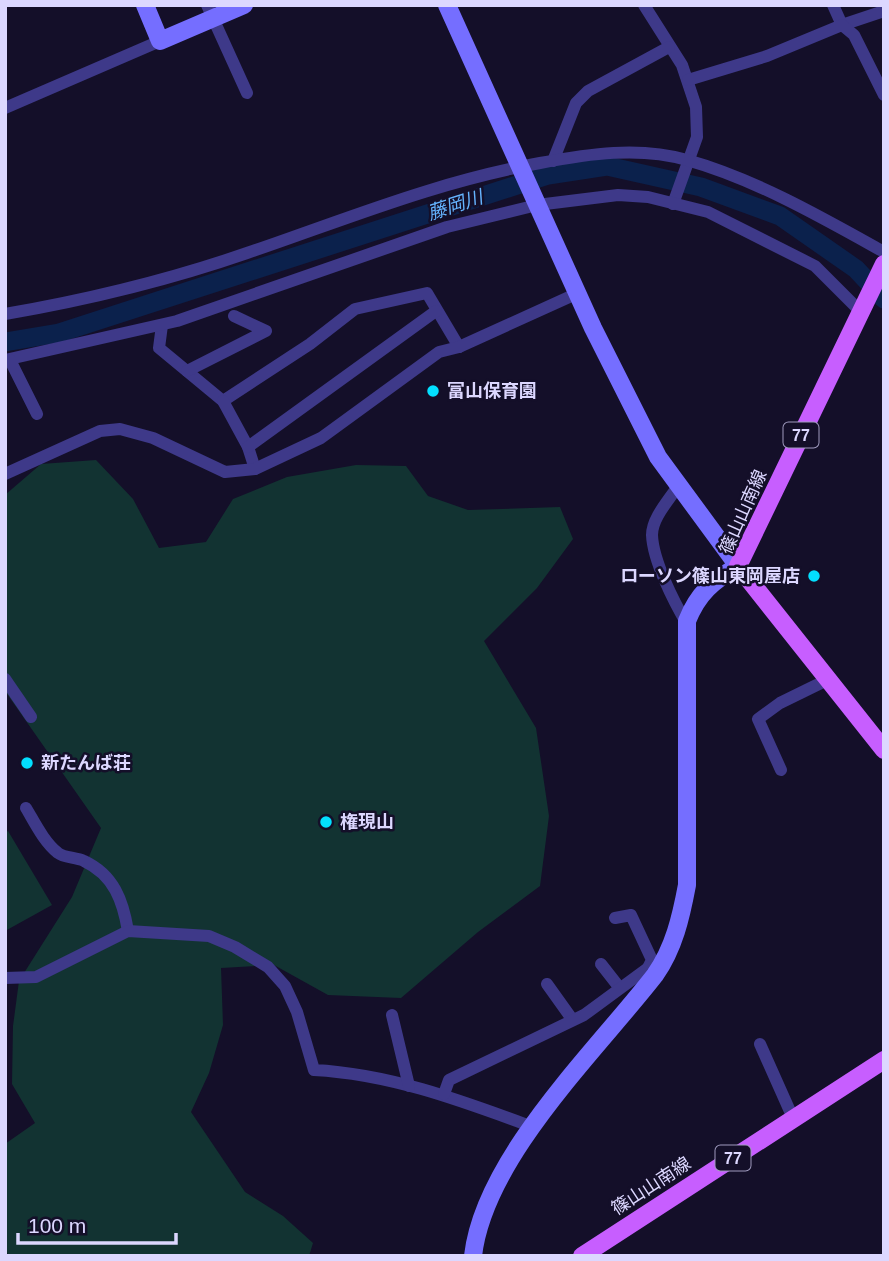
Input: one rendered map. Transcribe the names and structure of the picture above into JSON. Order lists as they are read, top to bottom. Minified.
{"streets":{"main road":["77","篠山山南線"]},"water":["藤岡川"],"places":["富山保育園","ローソン篠山東岡屋店","新たんば荘","権現山"],"scale_bar":"100 m"}
